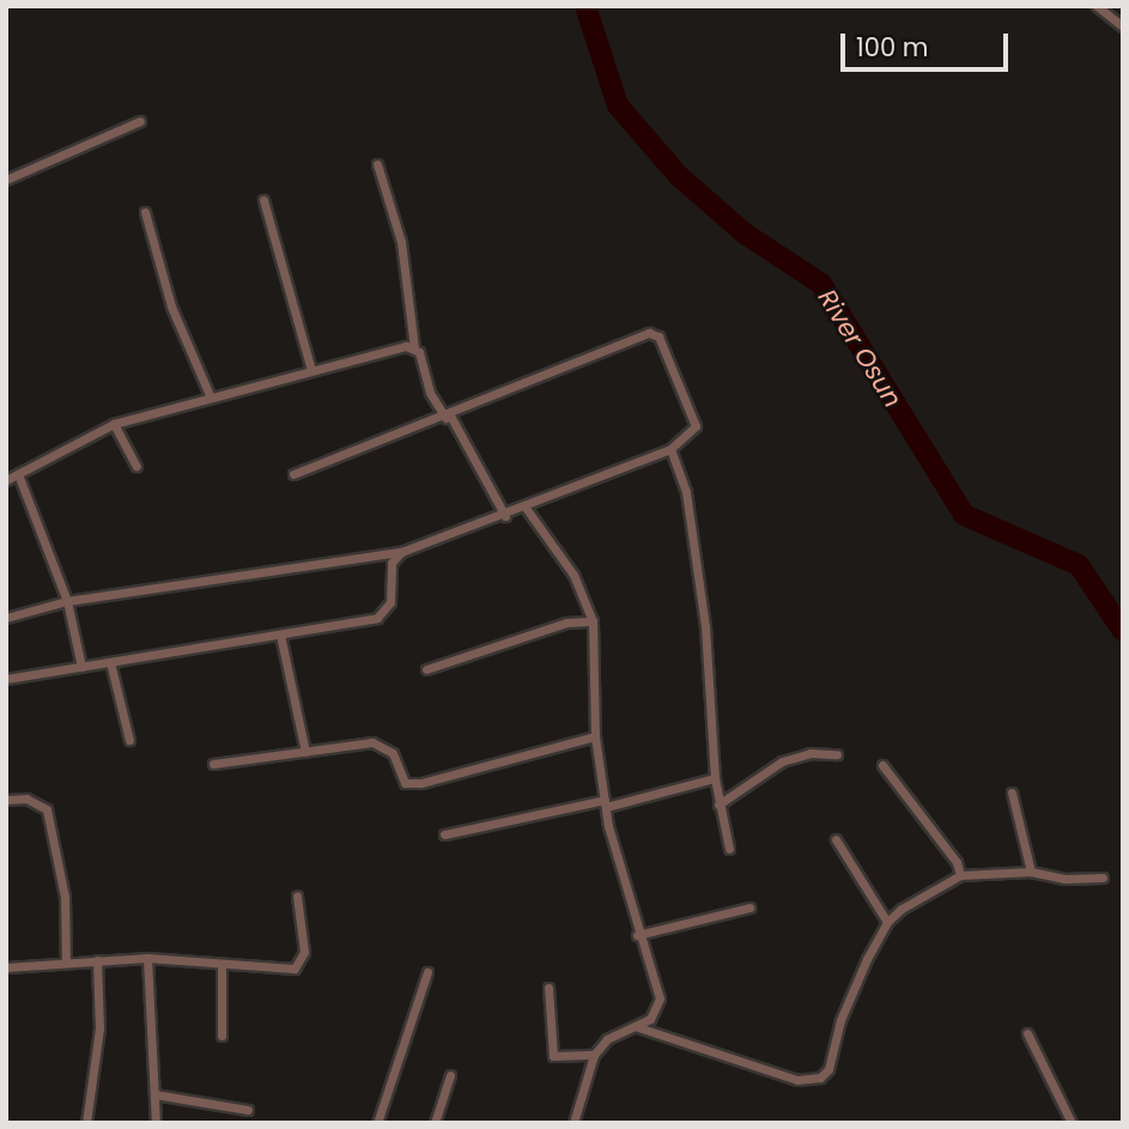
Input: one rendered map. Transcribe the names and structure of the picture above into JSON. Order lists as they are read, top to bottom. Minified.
{"water":["River Osun"],"scale_bar":"100 m"}
